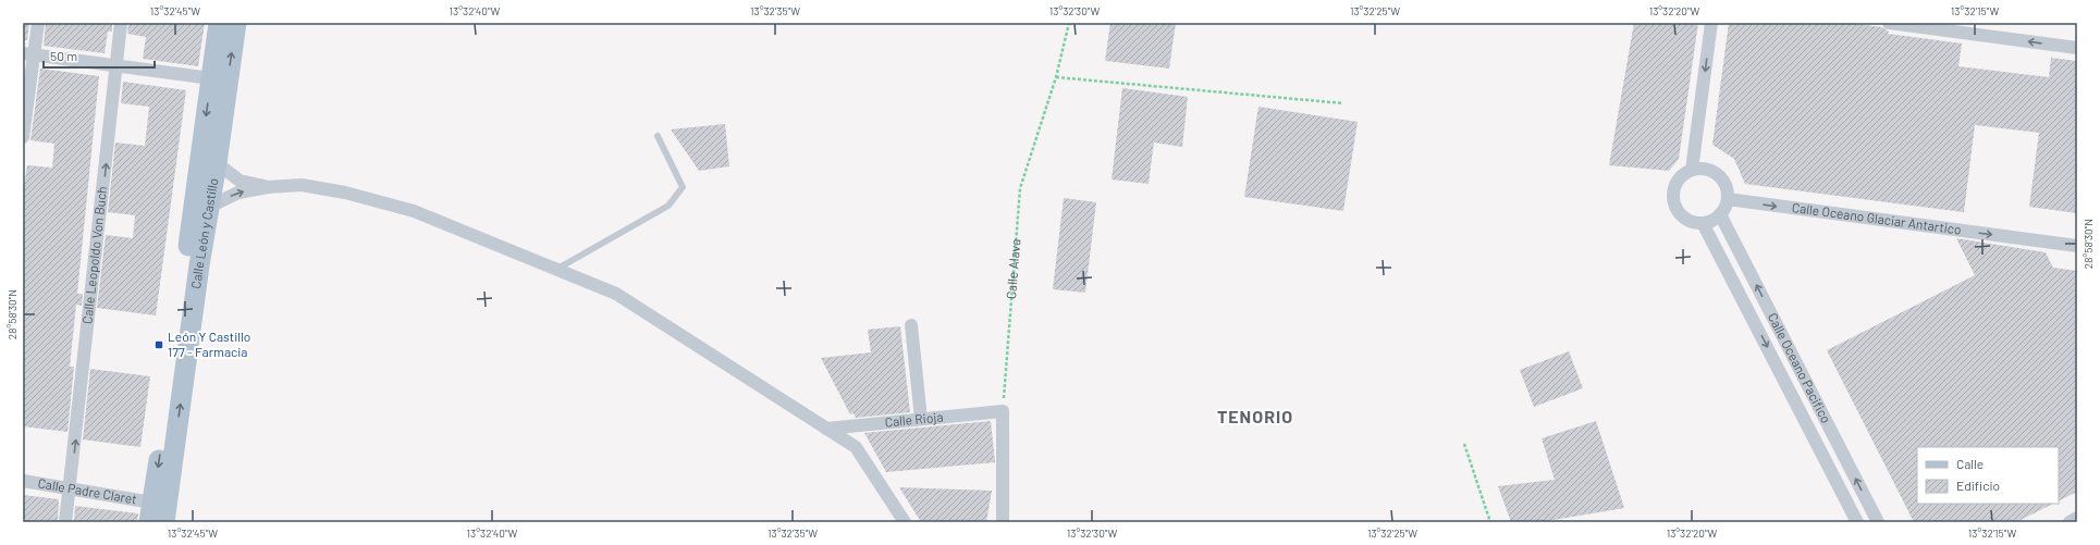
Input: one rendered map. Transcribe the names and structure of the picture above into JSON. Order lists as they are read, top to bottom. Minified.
{"streets":{"main road":["Calle León y Castillo"],"street":["Calle Oceano Glaciar Antartico","Calle Leopoldo Von Buch","Calle Oceano Pacifico","Calle Rioja","Calle Padre Claret"],"path":["Calle Alava"]},"crossings":[["Calle Oceano Glaciar Antartico","Calle Oceano Pacifico"],["Calle León y Castillo","Calle Padre Claret"],["Calle Leopoldo Von Buch","Calle Padre Claret"],["Calle Alava","Calle Rioja"]],"one_way":["Calle Oceano Glaciar Antartico","Calle Leopoldo Von Buch"],"districts":["TENORIO"],"places":{"transit":["León Y Castillo 177 - Farmacia"]},"legend":["Calle","Edificio"],"scale_bar":"50 m","coordinates":["13°32'45\"W","13°32'40\"W","13°32'35\"W","13°32'30\"W","13°32'25\"W","13°32'20\"W","13°32'15\"W","28°58'30\"N"]}
